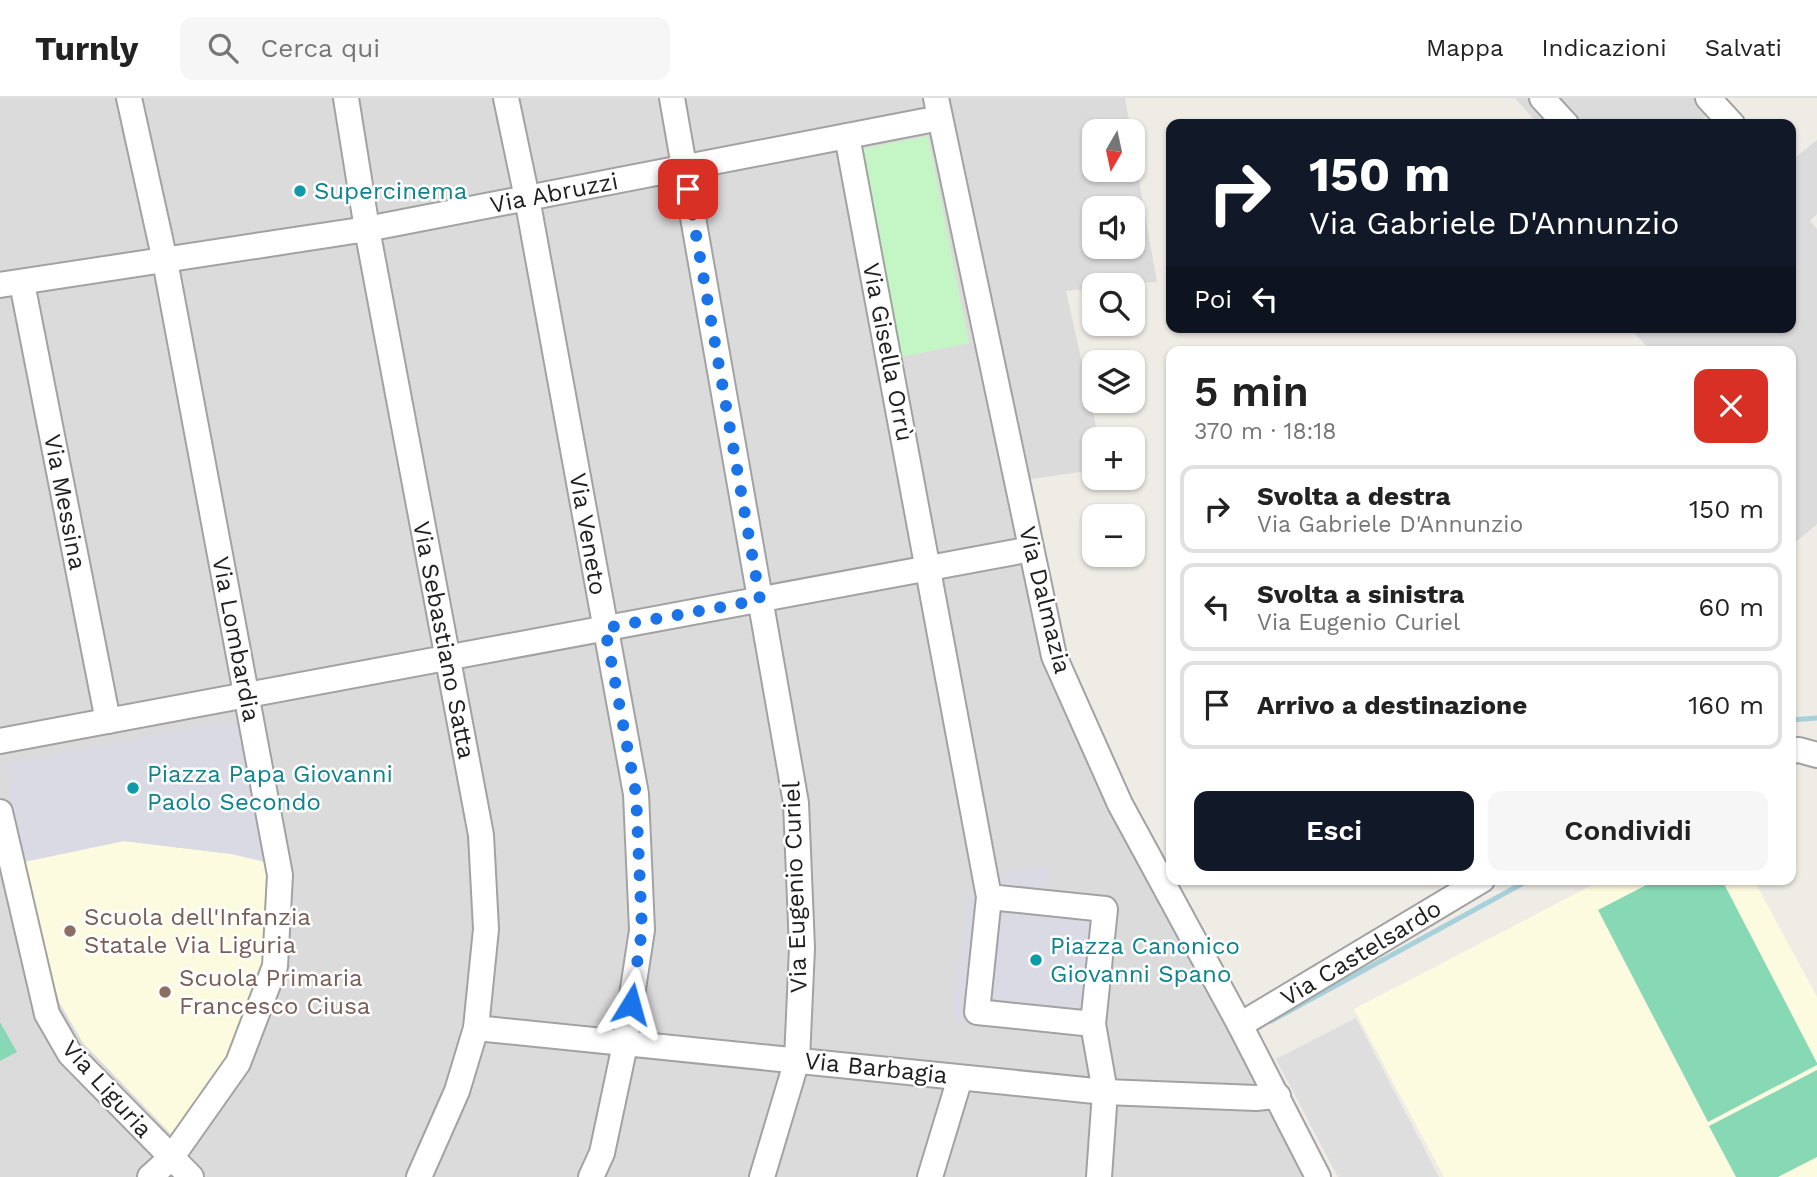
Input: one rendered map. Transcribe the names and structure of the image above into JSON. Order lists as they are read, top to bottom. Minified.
{"streets":{"street":["Via Abruzzi","Via Gisella Orrù","Via Messina","Via Veneto","Via Dalmazia","Via Lombardia","Via Sebastiano Satta","Via Eugenio Curiel","Via Castelsardo","Via Barbagia","Via Liguria"]},"crossings":[["Via Abruzzi","Via Gisella Orrù"],["Via Abruzzi","Via Messina"],["Via Abruzzi","Via Veneto"],["Via Abruzzi","Via Dalmazia"],["Via Abruzzi","Via Lombardia"],["Via Abruzzi","Via Sebastiano Satta"],["Via Abruzzi","Via Eugenio Curiel"],["Via Veneto","Via Barbagia"],["Via Dalmazia","Via Castelsardo"],["Via Dalmazia","Via Barbagia"],["Via Lombardia","Via Liguria"],["Via Sebastiano Satta","Via Barbagia"],["Via Eugenio Curiel","Via Barbagia"]],"places":["Supercinema","Piazza Papa Giovanni Paolo Secondo","Scuola dell'Infanzia Statale Via Liguria","Piazza Canonico Giovanni Spano","Scuola Primaria Francesco Ciusa"],"north":"bottom","page":{"header":"Turnly","search":"Cerca qui","nav":["Mappa","Indicazioni","Salvati"],"map_buttons":["+","−"],"turn":["150 m","Via Gabriele D'Annunzio"],"then":"Poi","heading":["5 min","370 m · 18:18"],"list":[{"name":"Svolta a destra","note":"Via Gabriele D'Annunzio","value":"150 m"},{"name":"Svolta a sinistra","note":"Via Eugenio Curiel","value":"60 m"},{"name":"Arrivo a destinazione","value":"160 m"}],"buttons":["Esci","Condividi"]}}
